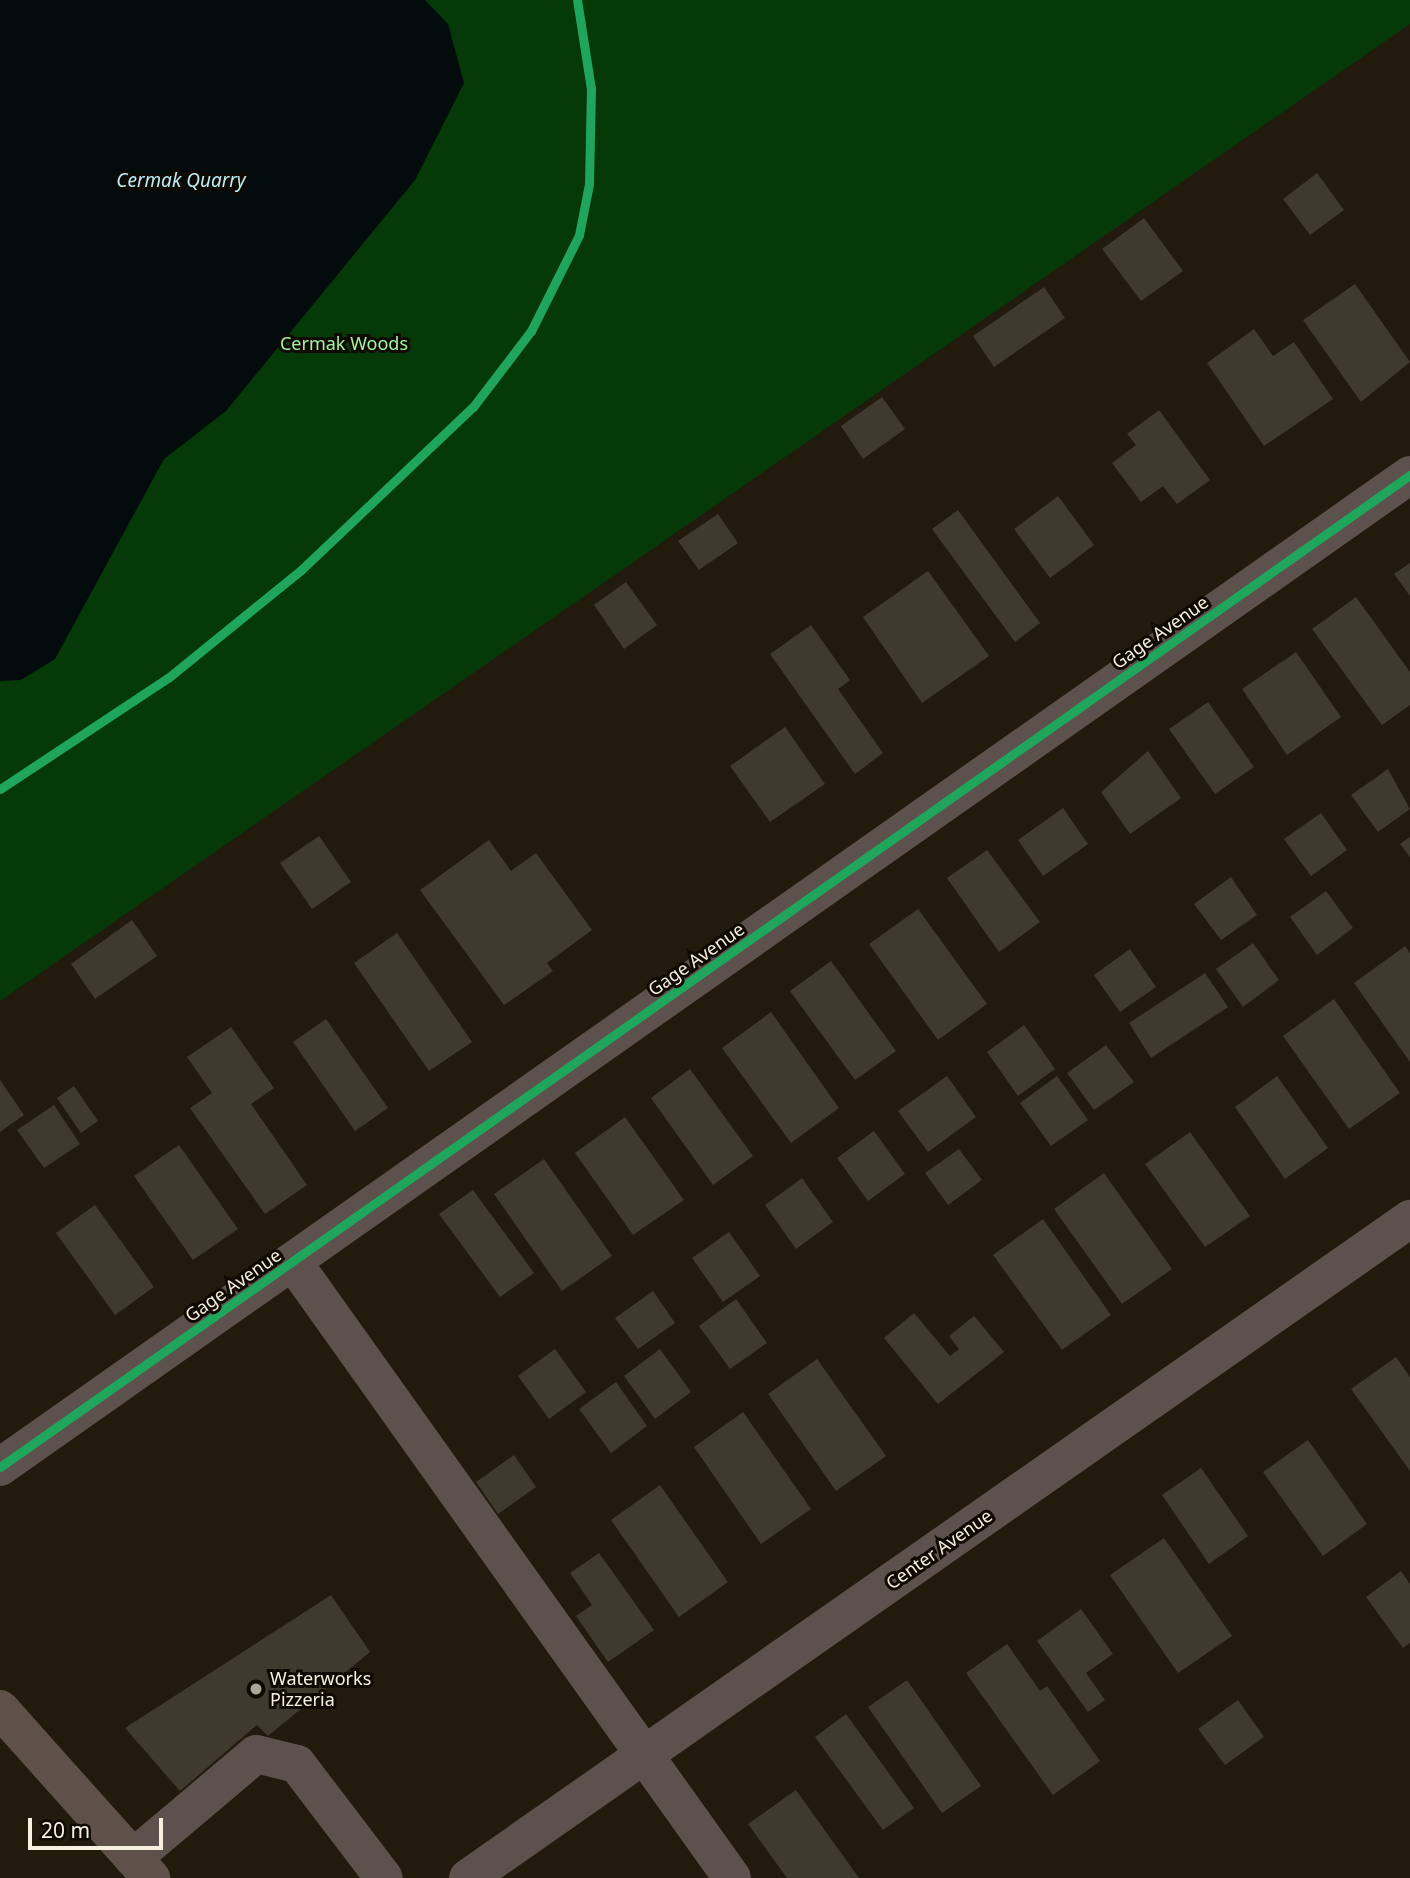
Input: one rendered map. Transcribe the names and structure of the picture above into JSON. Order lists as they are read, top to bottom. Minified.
{"streets":{"street":["Gage Avenue","Center Avenue"]},"water":["Cermak Quarry"],"parks":["Cermak Woods"],"places":["Waterworks Pizzeria"],"scale_bar":"20 m"}
